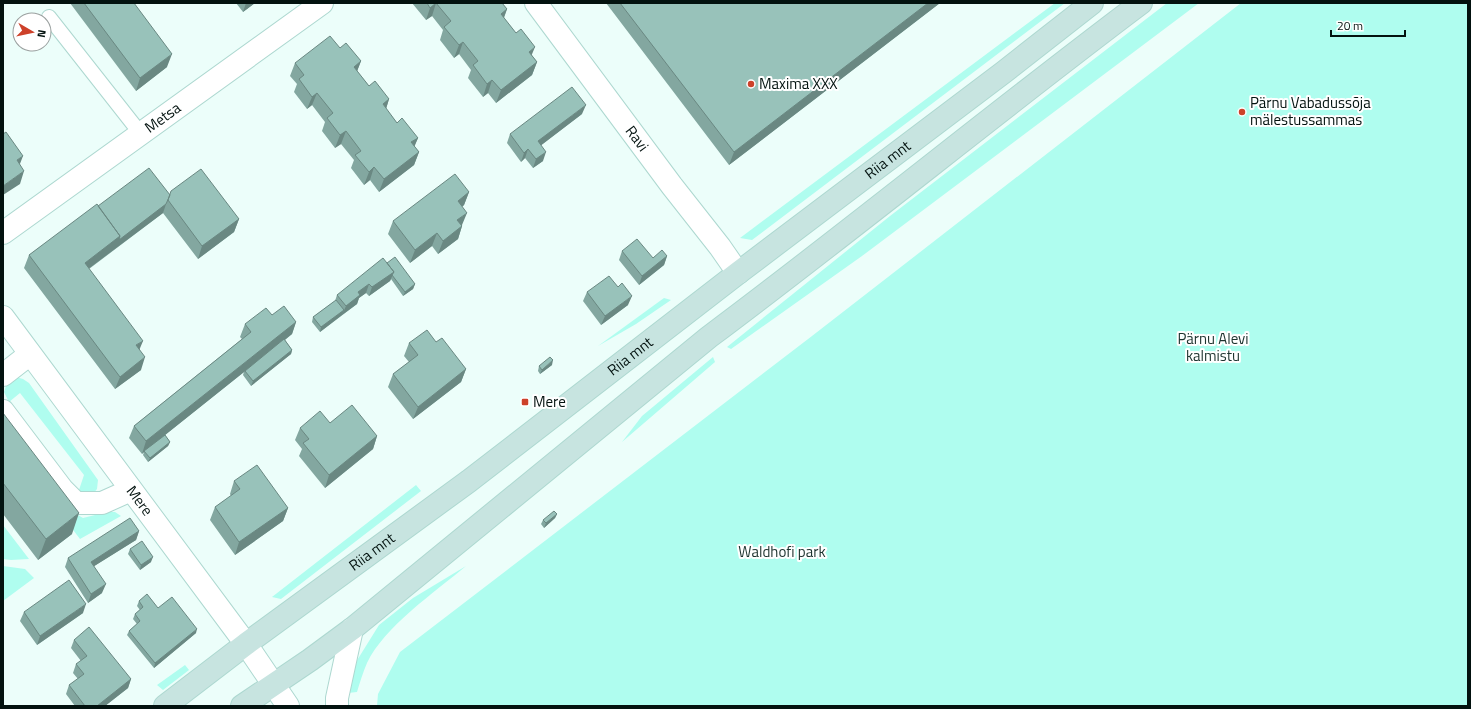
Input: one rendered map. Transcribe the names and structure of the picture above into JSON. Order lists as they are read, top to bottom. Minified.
{"streets":{"main road":["Riia mnt"],"street":["Metsa","Ravi","Mere"]},"crossings":[["Ravi","Riia mnt"],["Riia mnt","Mere"]],"parks":["Pärnu Alevi kalmistu","Waldhofi park"],"places":{"other":["Maxima XXX","Pärnu Vabadussõja mälestussammas"],"transit":["Mere"]},"scale_bar":"20 m","north":"right"}
